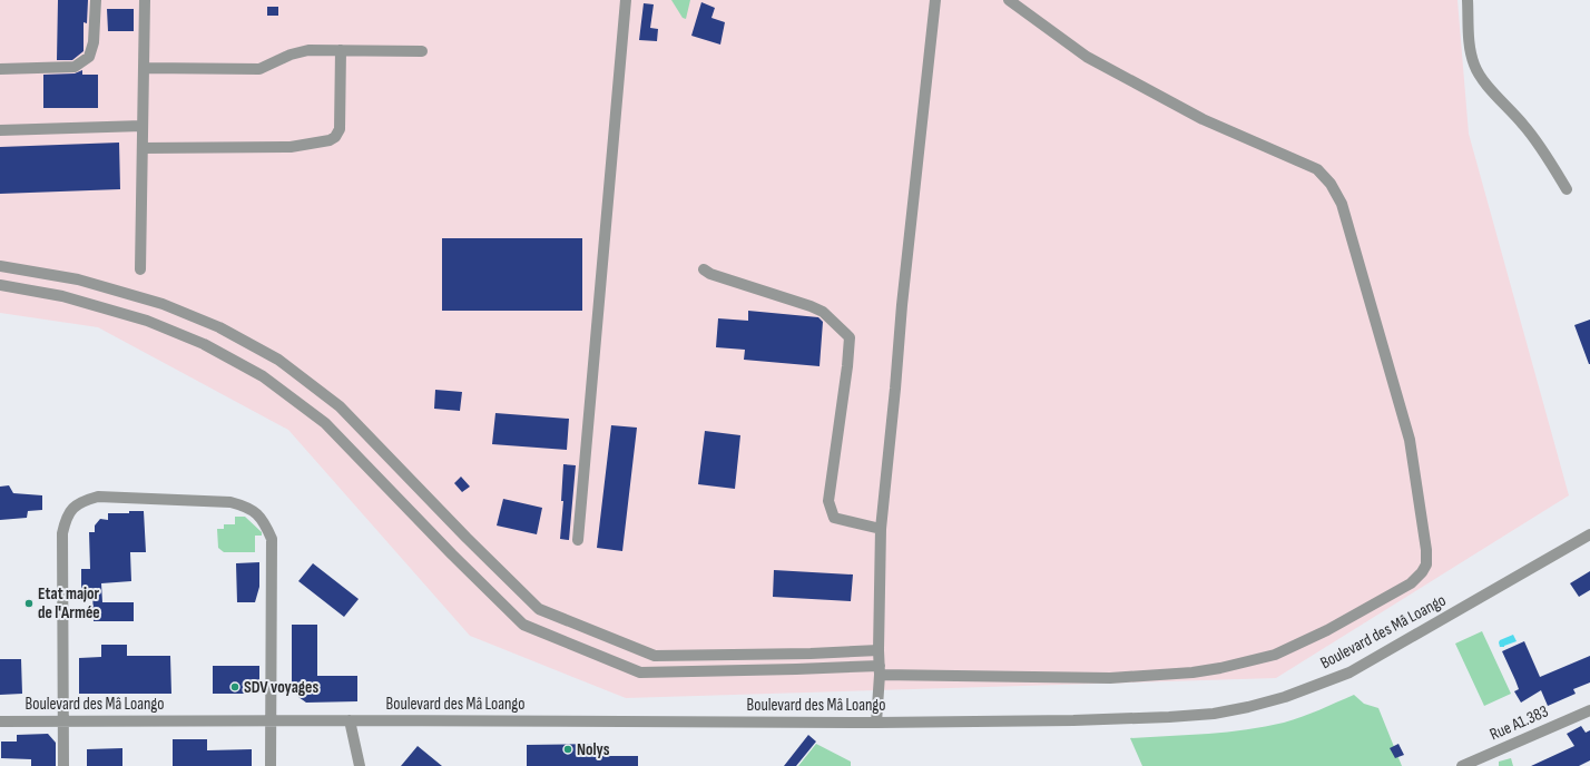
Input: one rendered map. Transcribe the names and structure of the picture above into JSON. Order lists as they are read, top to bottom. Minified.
{"streets":{"street":["Boulevard des Mâ Loango","Rue A1.383"]},"places":["Etat major de l'Armée","SDV voyages","Nolys"]}
